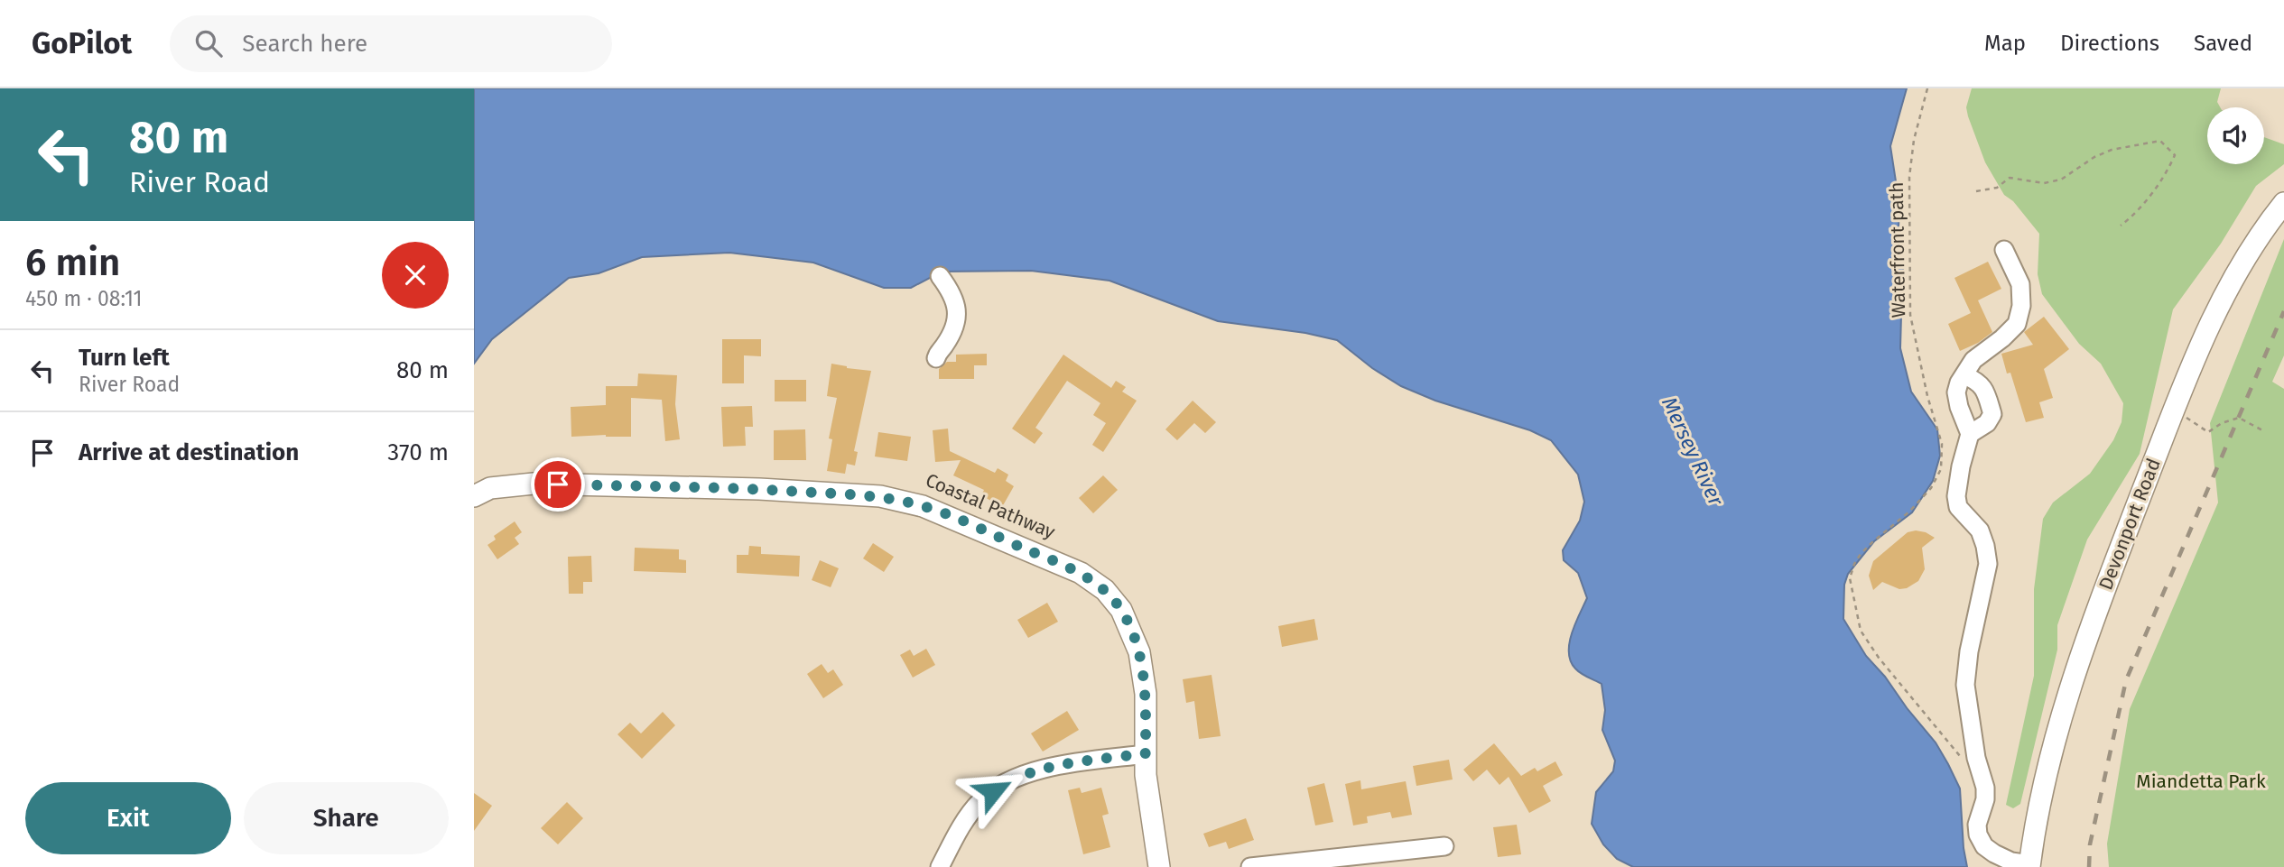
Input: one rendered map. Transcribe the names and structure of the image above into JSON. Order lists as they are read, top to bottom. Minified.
{"streets":{"main road":["Devonport Road"],"path":["Waterfront path"]},"water":["Mersey River"],"parks":["Miandetta Park"],"page":{"header":"GoPilot","search":"Search here","nav":["Map","Directions","Saved"],"turn":["80 m","River Road"],"heading":["6 min","450 m · 08:11"],"list":[{"name":"Turn left","note":"River Road","value":"80 m"},{"name":"Arrive at destination","value":"370 m"}],"buttons":["Exit","Share"]}}
